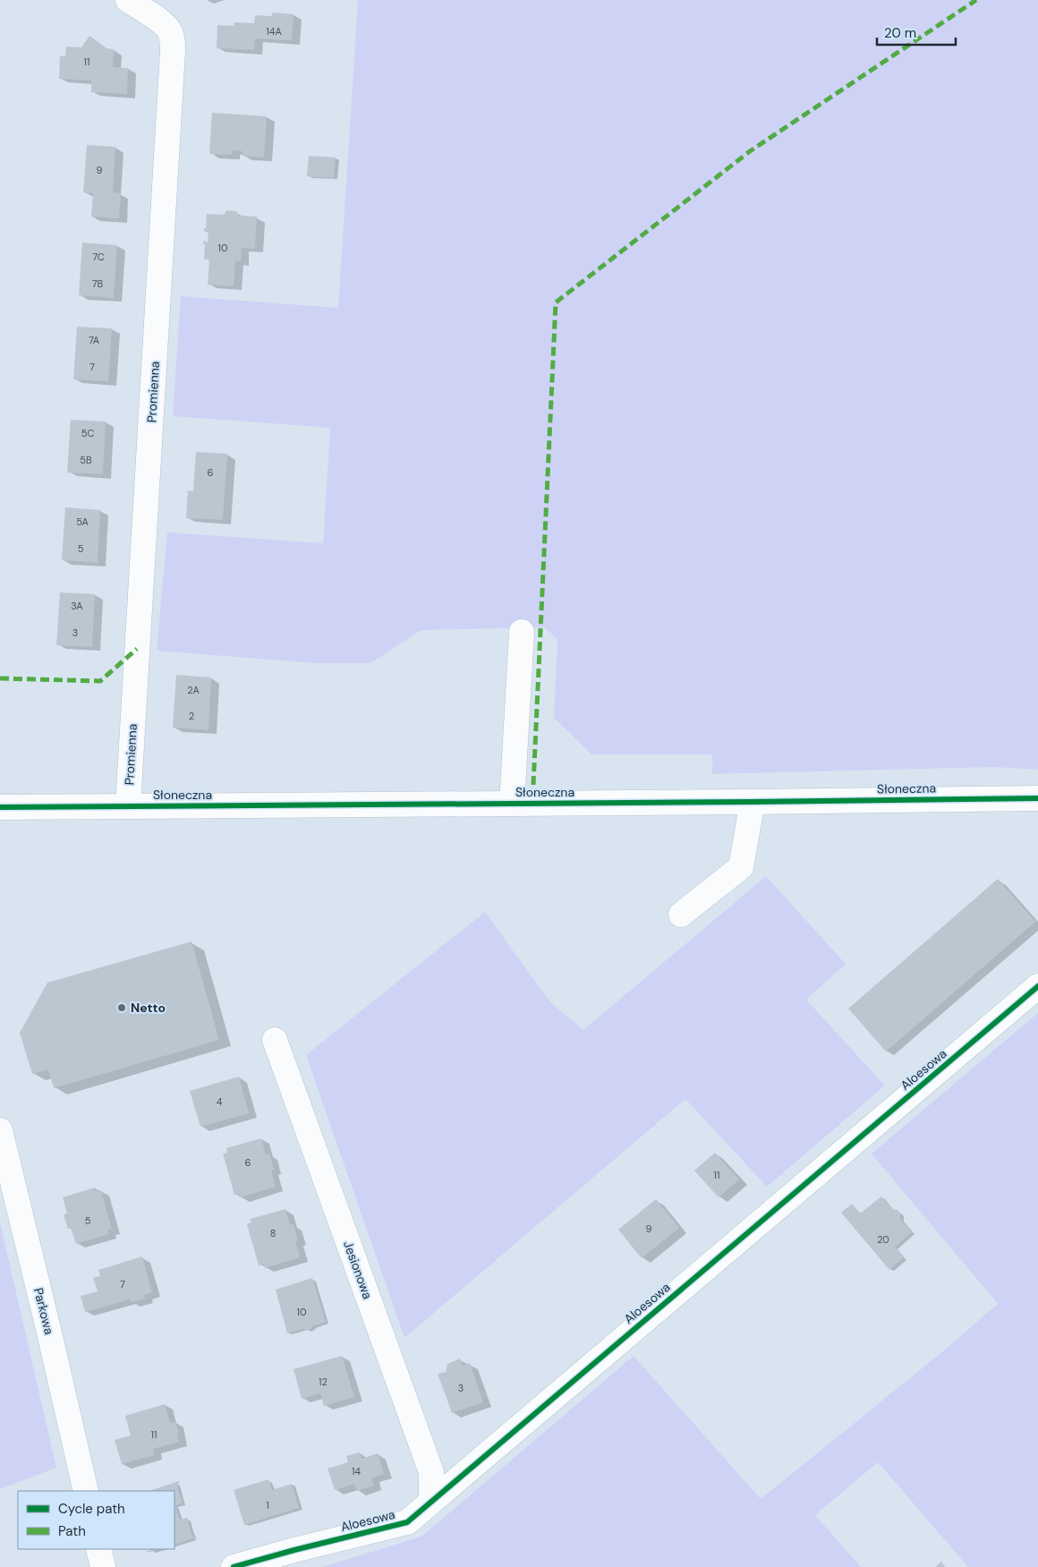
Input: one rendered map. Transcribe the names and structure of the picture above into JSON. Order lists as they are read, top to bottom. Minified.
{"streets":{"street":["Promienna","Słoneczna","Aloesowa","Jesionowa","Parkowa"]},"crossings":[["Promienna","Słoneczna"],["Aloesowa","Jesionowa"]],"places":["Netto"],"house_numbers":["14A","11","9","10","7C","7B","7A","7","5C","5B","6","5A","5","3A","3","2A","2","4","6","11","5","9","8","20","7","10","12","3","11","14","1"],"legend":["Cycle path","Path"],"scale_bar":"20 m"}
